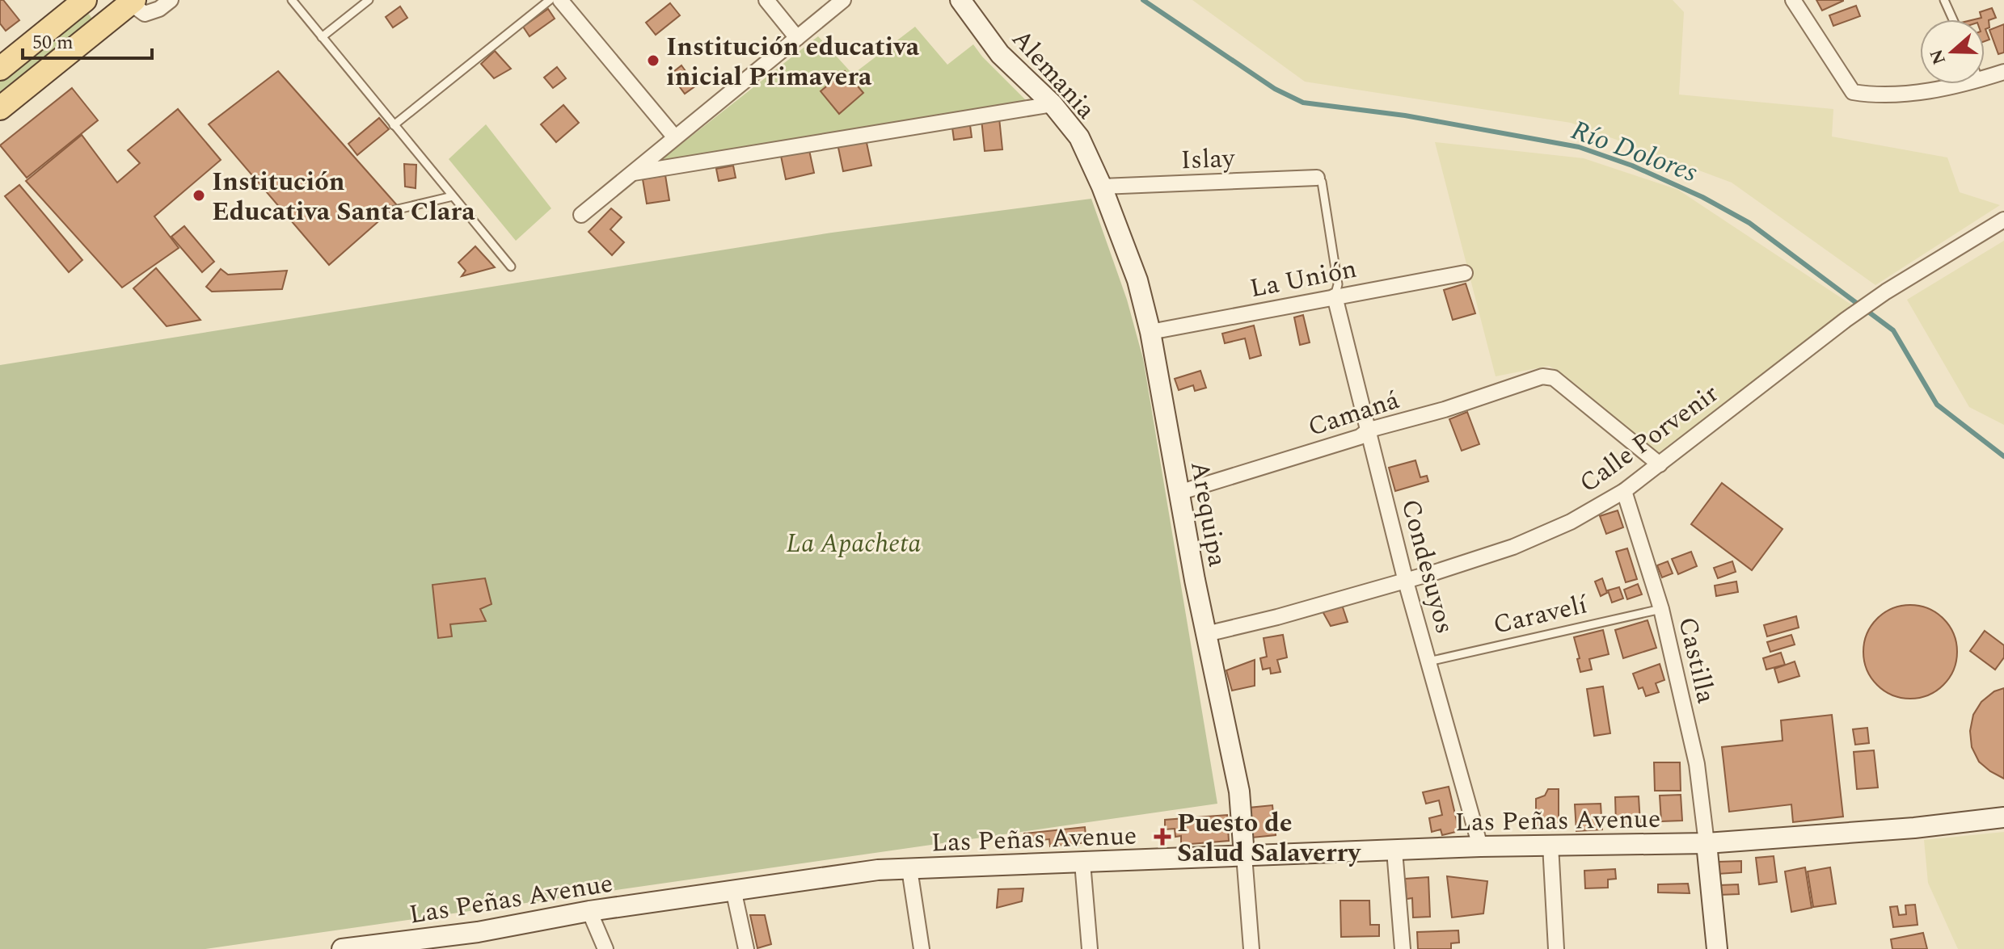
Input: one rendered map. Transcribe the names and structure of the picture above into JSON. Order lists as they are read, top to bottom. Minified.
{"streets":{"street":["Alemania","Islay","La Unión","Camaná","Calle Porvenir","Arequipa","Condesuyos","Castilla","Las Peñas Avenue"],"lane":["Caravelí"]},"crossings":[["Alemania","Islay"],["Alemania","Arequipa"],["Islay","Arequipa"],["La Unión","Arequipa"],["La Unión","Condesuyos"],["Camaná","Calle Porvenir"],["Camaná","Arequipa"],["Camaná","Condesuyos"],["Calle Porvenir","Arequipa"],["Calle Porvenir","Condesuyos"],["Calle Porvenir","Castilla"],["Arequipa","Las Peñas Avenue"],["Condesuyos","Caravelí"],["Condesuyos","Las Peñas Avenue"],["Caravelí","Castilla"],["Castilla","Las Peñas Avenue"]],"water":["Río Dolores"],"parks":["La Apacheta"],"places":{"other":["Institución educativa inicial Primavera","Institución Educativa Santa Clara"],"health":["Puesto de Salud Salaverry"]},"scale_bar":"50 m","north":"left"}
